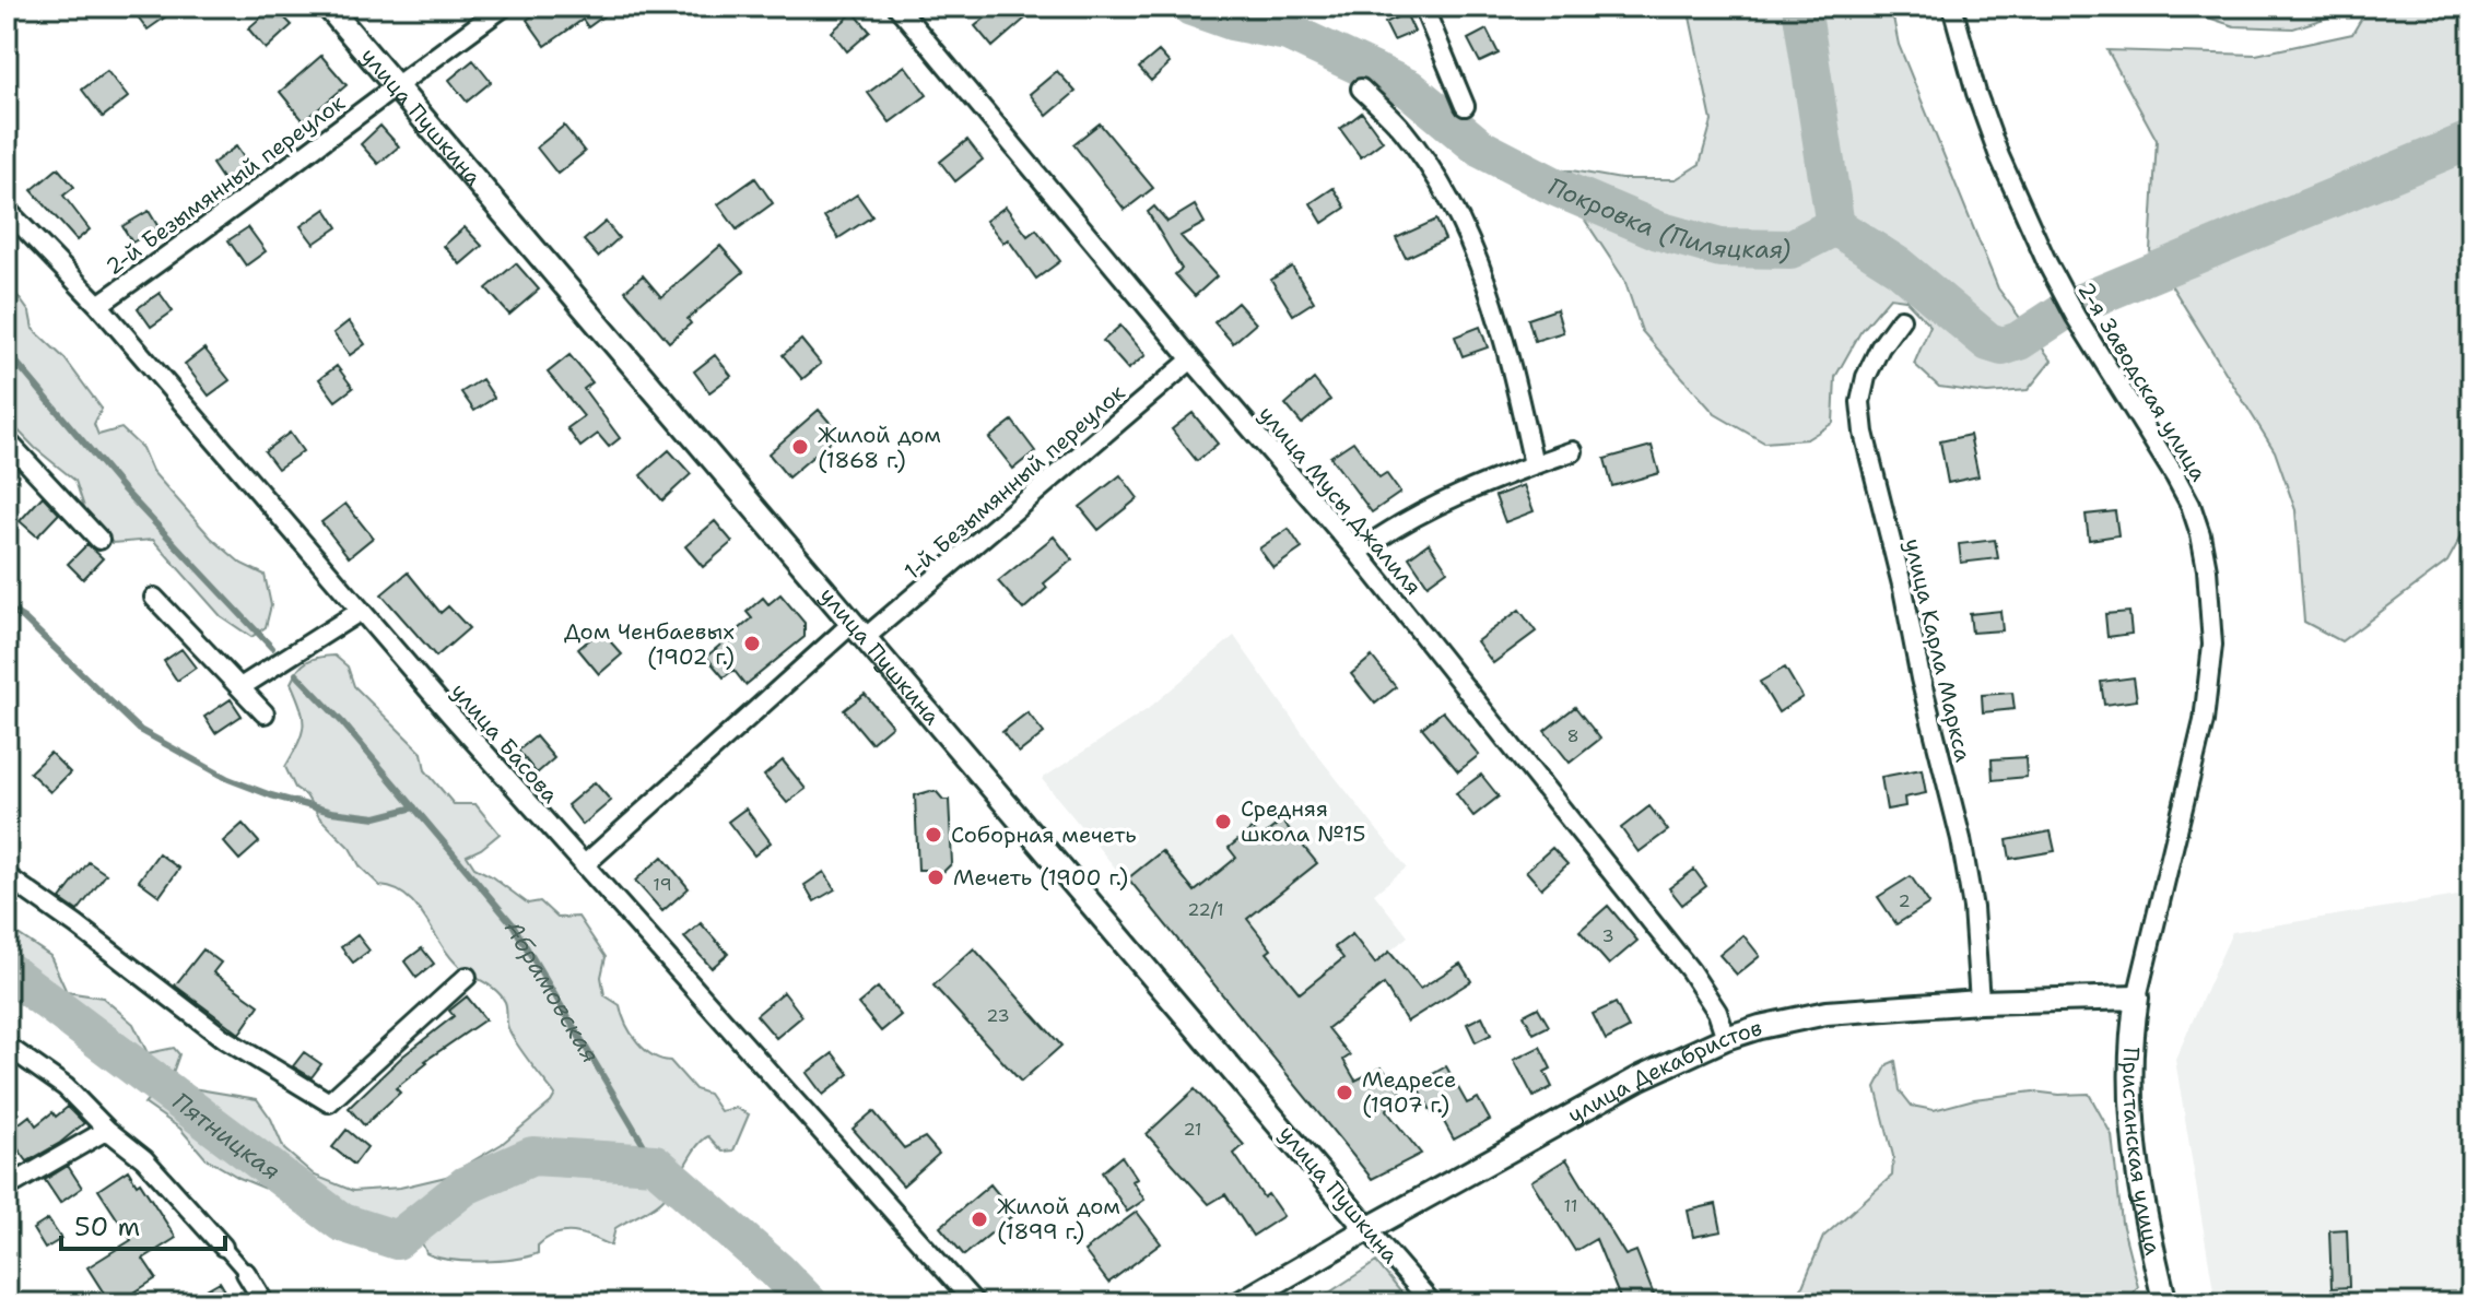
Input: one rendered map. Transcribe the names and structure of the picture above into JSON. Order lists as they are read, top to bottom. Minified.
{"streets":{"street":["улица Пушкина","2-й Безымянный переулок","2-я Заводская улица","1-й Безымянный переулок","улица Мусы Джалиля","улица Карла Маркса","улица Басова","улица Декабристов","Пристанская улица"]},"crossings":[["улица Пушкина","2-й Безымянный переулок"],["улица Пушкина","1-й Безымянный переулок"],["улица Пушкина","улица Декабристов"],["2-й Безымянный переулок","улица Басова"],["2-я Заводская улица","улица Декабристов"],["2-я Заводская улица","Пристанская улица"],["1-й Безымянный переулок","улица Мусы Джалиля"],["1-й Безымянный переулок","улица Басова"],["улица Мусы Джалиля","улица Декабристов"],["улица Карла Маркса","улица Декабристов"],["улица Декабристов","Пристанская улица"]],"water":["Покровка (Пиляцкая)","Абрамовская","Пятницкая"],"places":["Жилой дом (1868 г.)","Дом Ченбаевых (1902 г.)","Средняя школа №15","Соборная мечеть","Мечеть (1900 г.)","Медресе (1907 г.)","Жилой дом (1899 г.)"],"house_numbers":["8","19","2","22/1","3","23","21","11"],"scale_bar":"50 m"}
